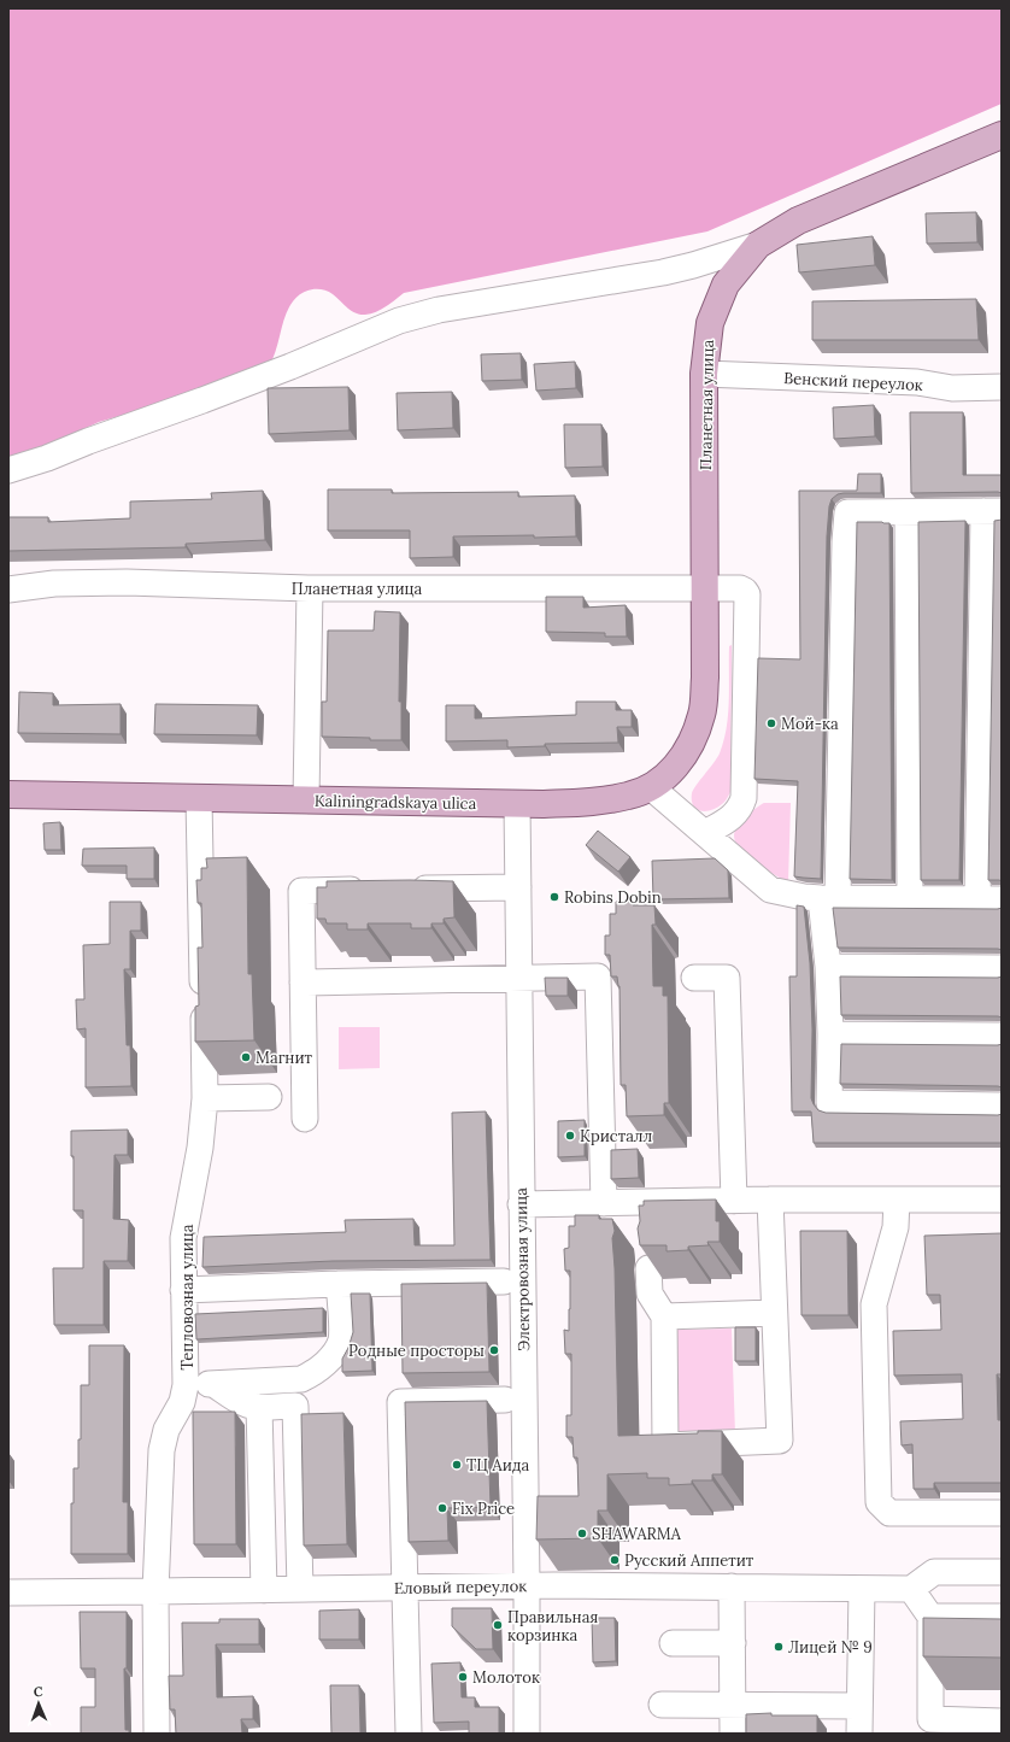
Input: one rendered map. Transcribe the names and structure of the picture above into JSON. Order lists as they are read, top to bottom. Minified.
{"streets":{"main road":["Планетная улица","Kaliningradskaya ulica"],"street":["Венский переулок","Электровозная улица","Тепловозная улица","Еловый переулок"]},"crossings":[["Венский переулок","Планетная улица"],["Планетная улица","Kaliningradskaya ulica"],["Kaliningradskaya ulica","Электровозная улица"],["Kaliningradskaya ulica","Тепловозная улица"],["Электровозная улица","Еловый переулок"],["Тепловозная улица","Еловый переулок"]],"places":["Мой-ка","Robins Dobin","Магнит","Кристалл","Родные просторы","ТЦ Аида","Fix Price","SHAWARMA","Русский Аппетит","Правильная корзинка","Лицей № 9","Молоток"],"north":"top"}
